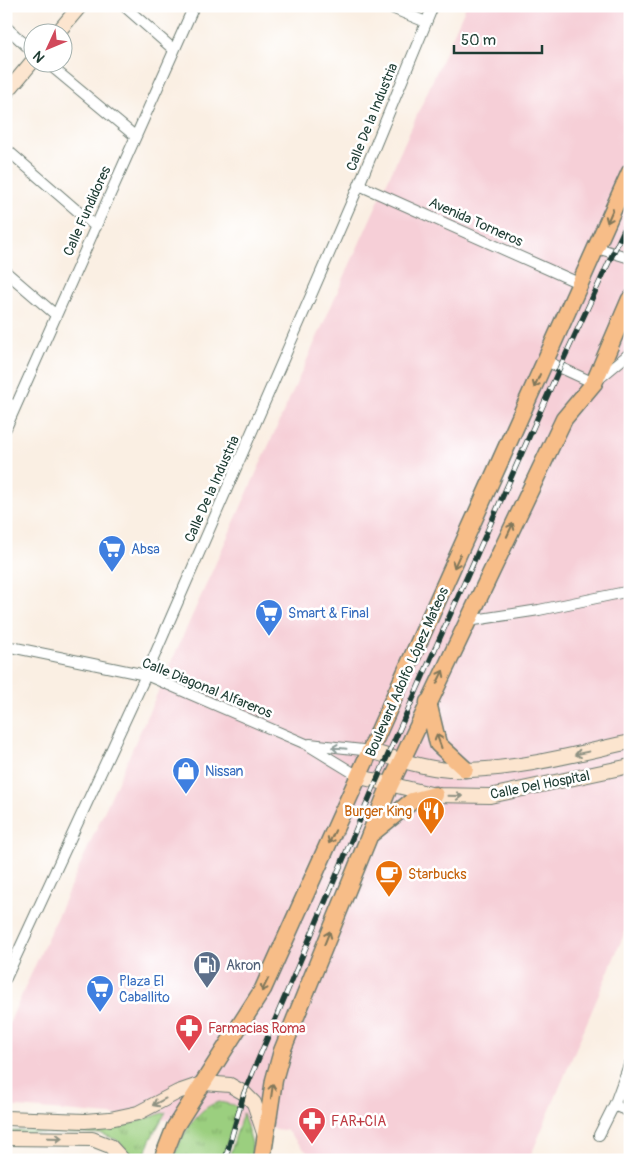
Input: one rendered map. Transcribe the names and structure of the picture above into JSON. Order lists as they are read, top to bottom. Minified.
{"streets":{"main road":["Boulevard Adolfo López Mateos"],"street":["Calle De la Industria","Calle Fundidores","Avenida Torneros","Calle Diagonal Alfareros","Calle Del Hospital"]},"crossings":[["Calle De la Industria","Avenida Torneros"],["Calle De la Industria","Calle Diagonal Alfareros"],["Avenida Torneros","Boulevard Adolfo López Mateos"],["Boulevard Adolfo López Mateos","Calle Diagonal Alfareros"],["Boulevard Adolfo López Mateos","Calle Del Hospital"],["Calle Diagonal Alfareros","Calle Del Hospital"]],"places":{"supermarket":["Absa","Smart & Final","Plaza El Caballito"],"shop":["Nissan"],"restaurant":["Burger King"],"cafe":["Starbucks"],"fuel station":["Akron"],"pharmacy":["Farmacias Roma","FAR+CIA"]},"scale_bar":"50 m","north":"bottom left"}
